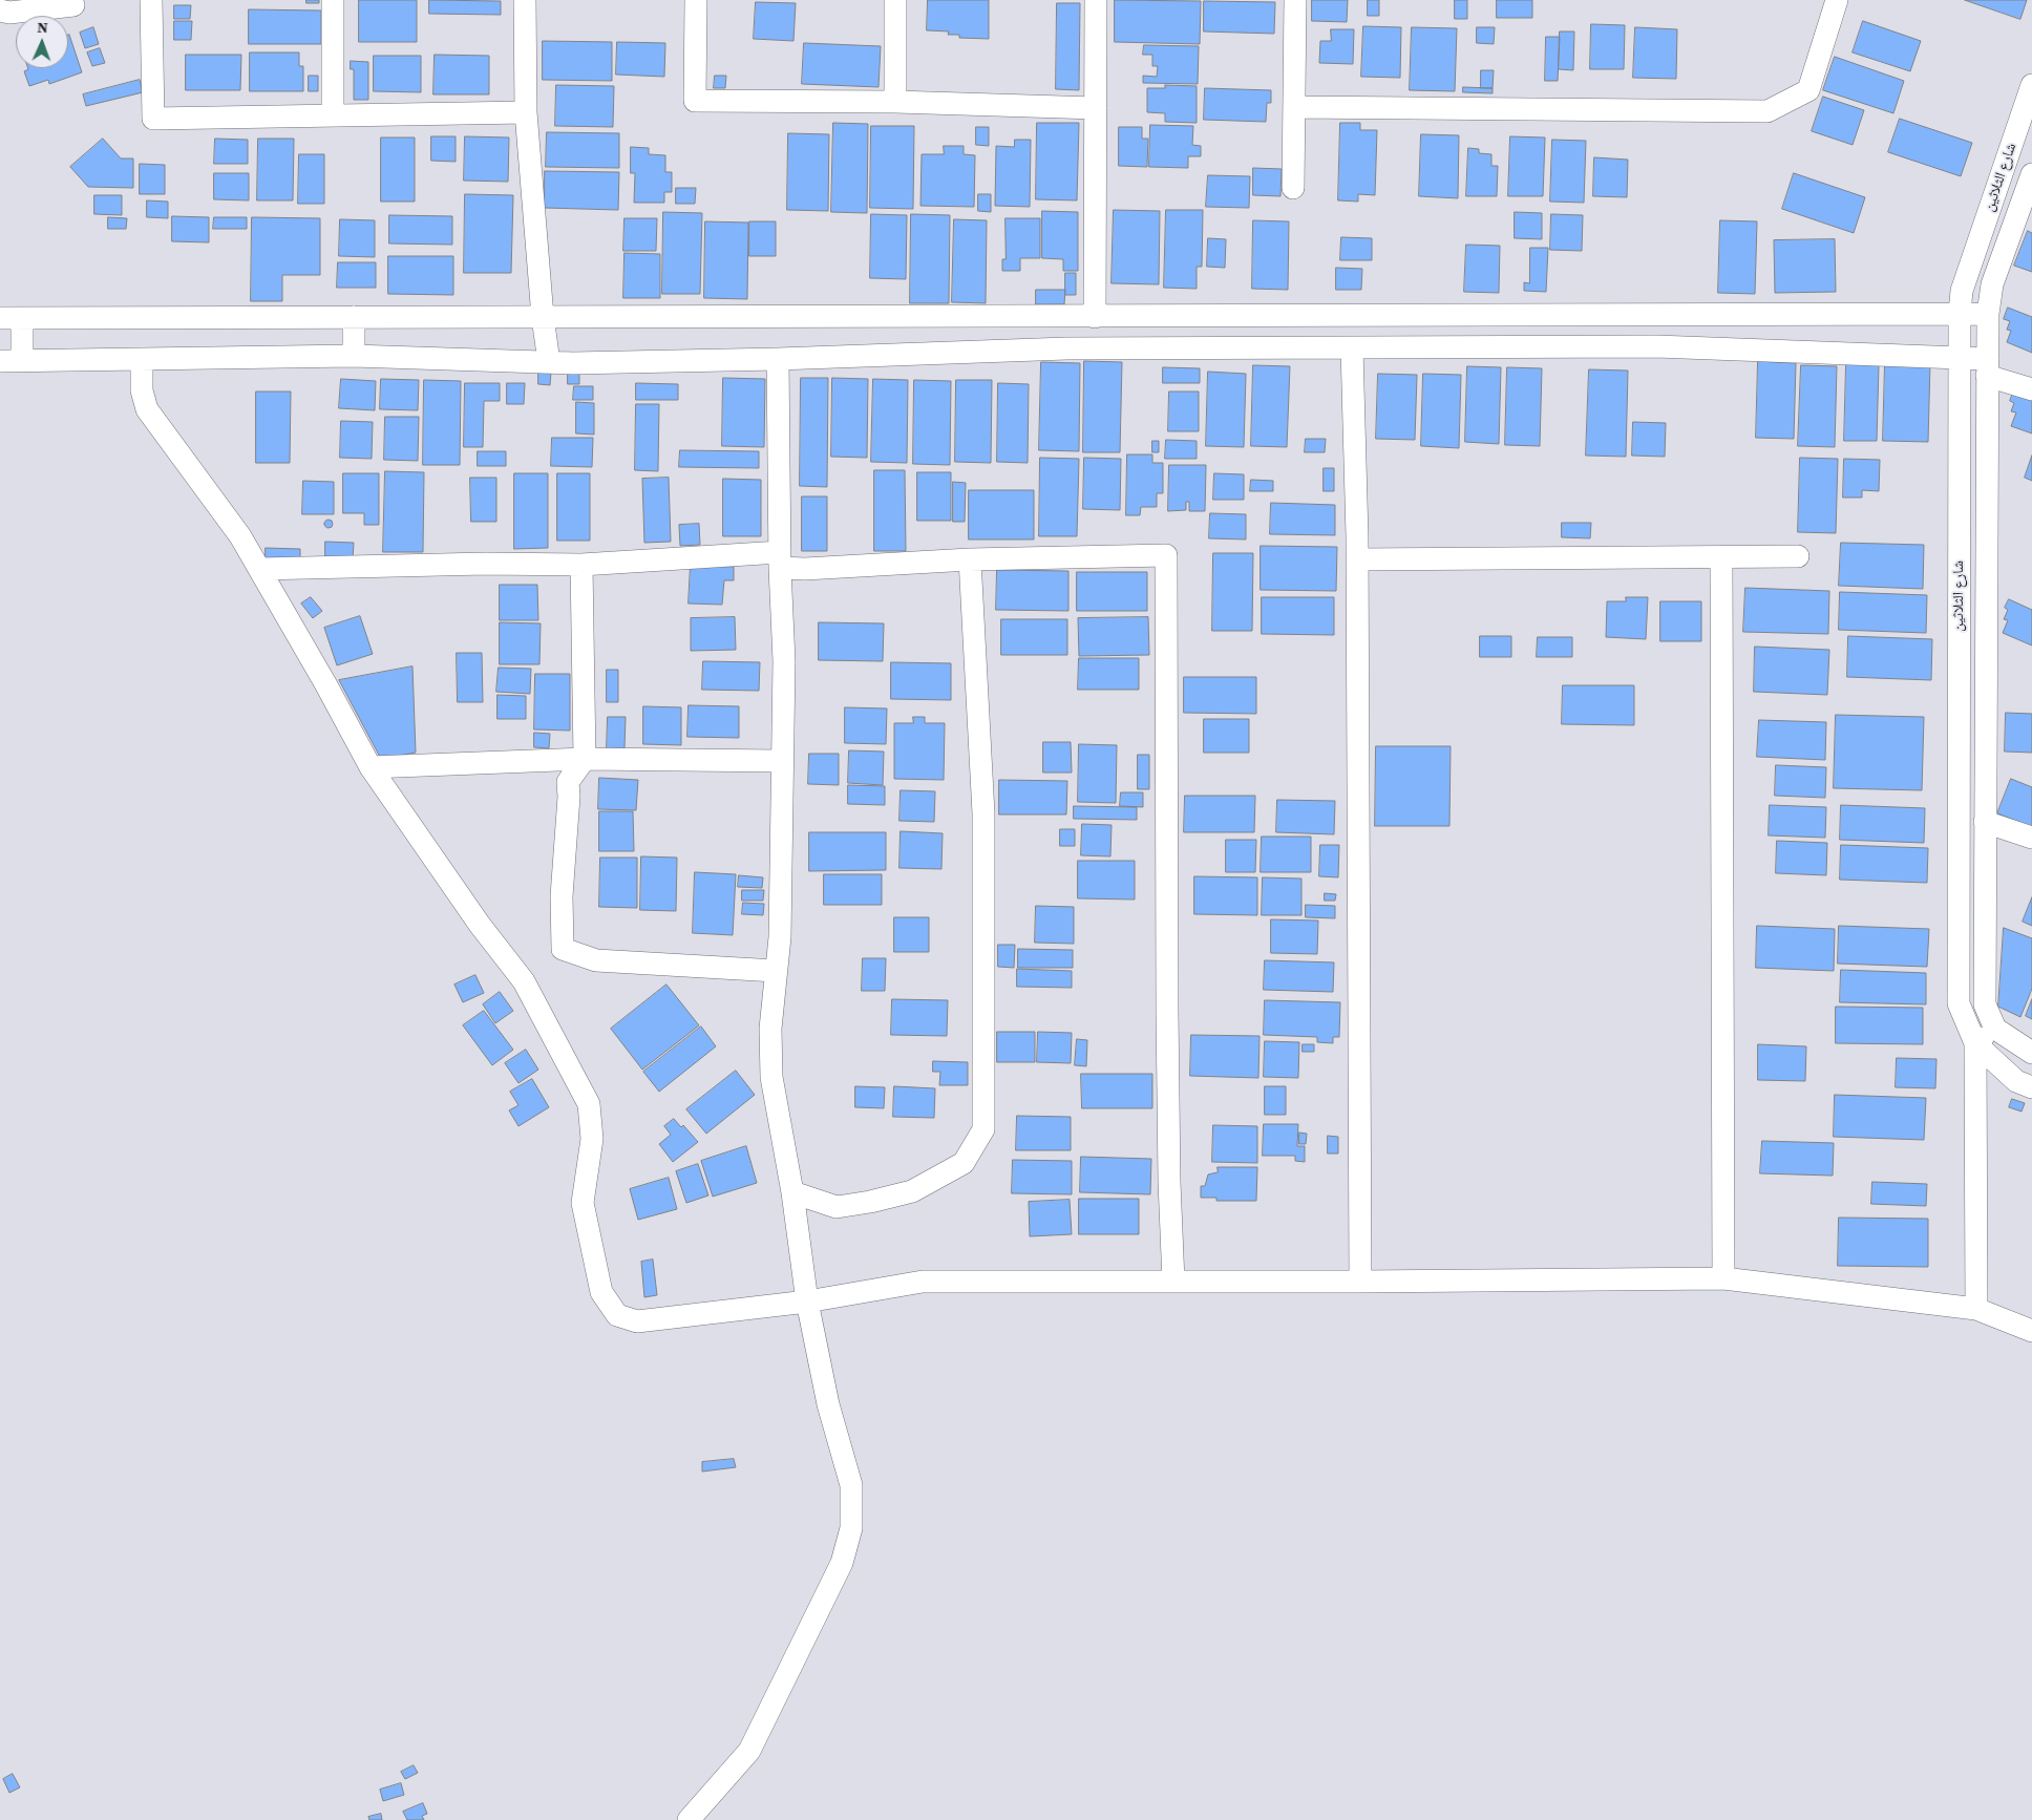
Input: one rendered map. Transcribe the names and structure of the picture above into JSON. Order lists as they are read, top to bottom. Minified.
{"streets":{"street":["شارع الثلاثين"]},"north":"top"}
